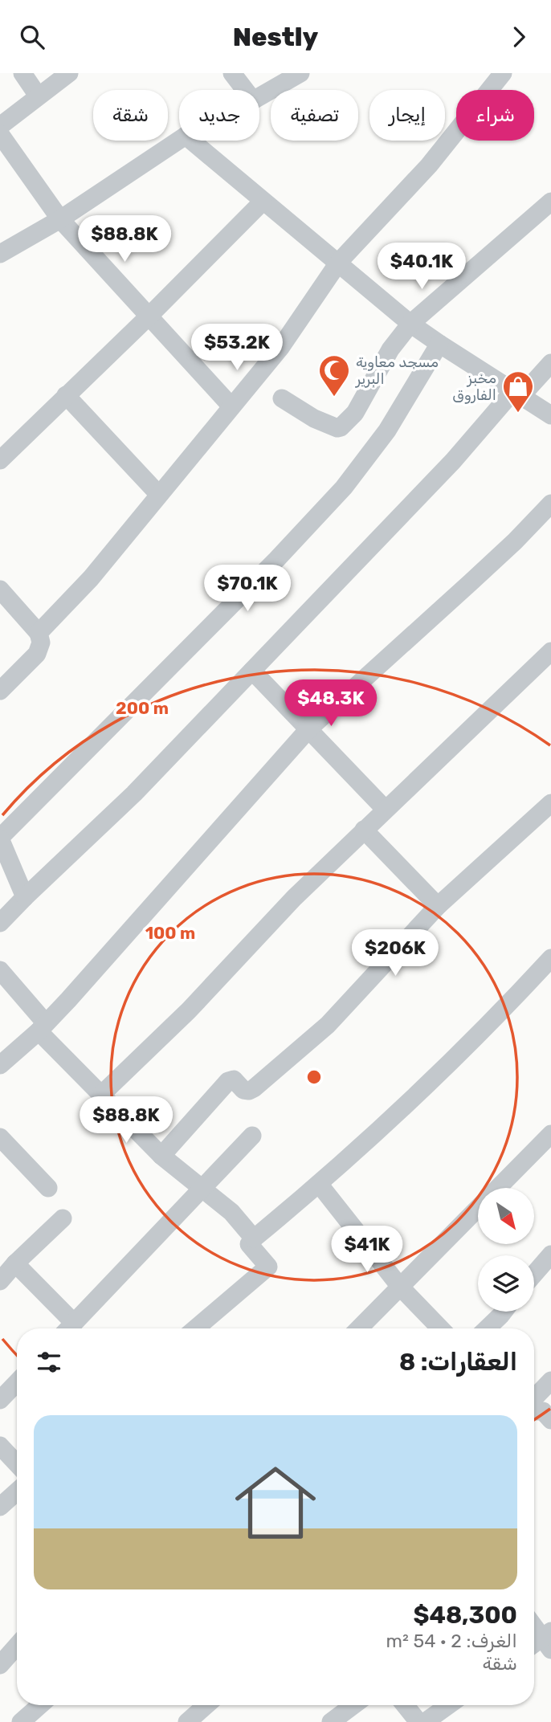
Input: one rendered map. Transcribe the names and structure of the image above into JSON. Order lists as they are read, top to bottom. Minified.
{"places":{"mosque":["مسجد معاوية البرير"],"shop":["مخبز الفاروق"]},"north":"bottom right","page":{"header":"Nestly","chip":["شراء","إيجار","تصفية","جديد","شقة"],"price":["$88.8K","$40.1K","$53.2K","$70.1K","$48.3K","$206K","$88.8K","$41K"],"heading":"العقارات: 8","list":[{"name":"$48,300","note":"الغرف: 2 · 54 m² · شقة"}]},"rings":["200 m","100 m"]}
